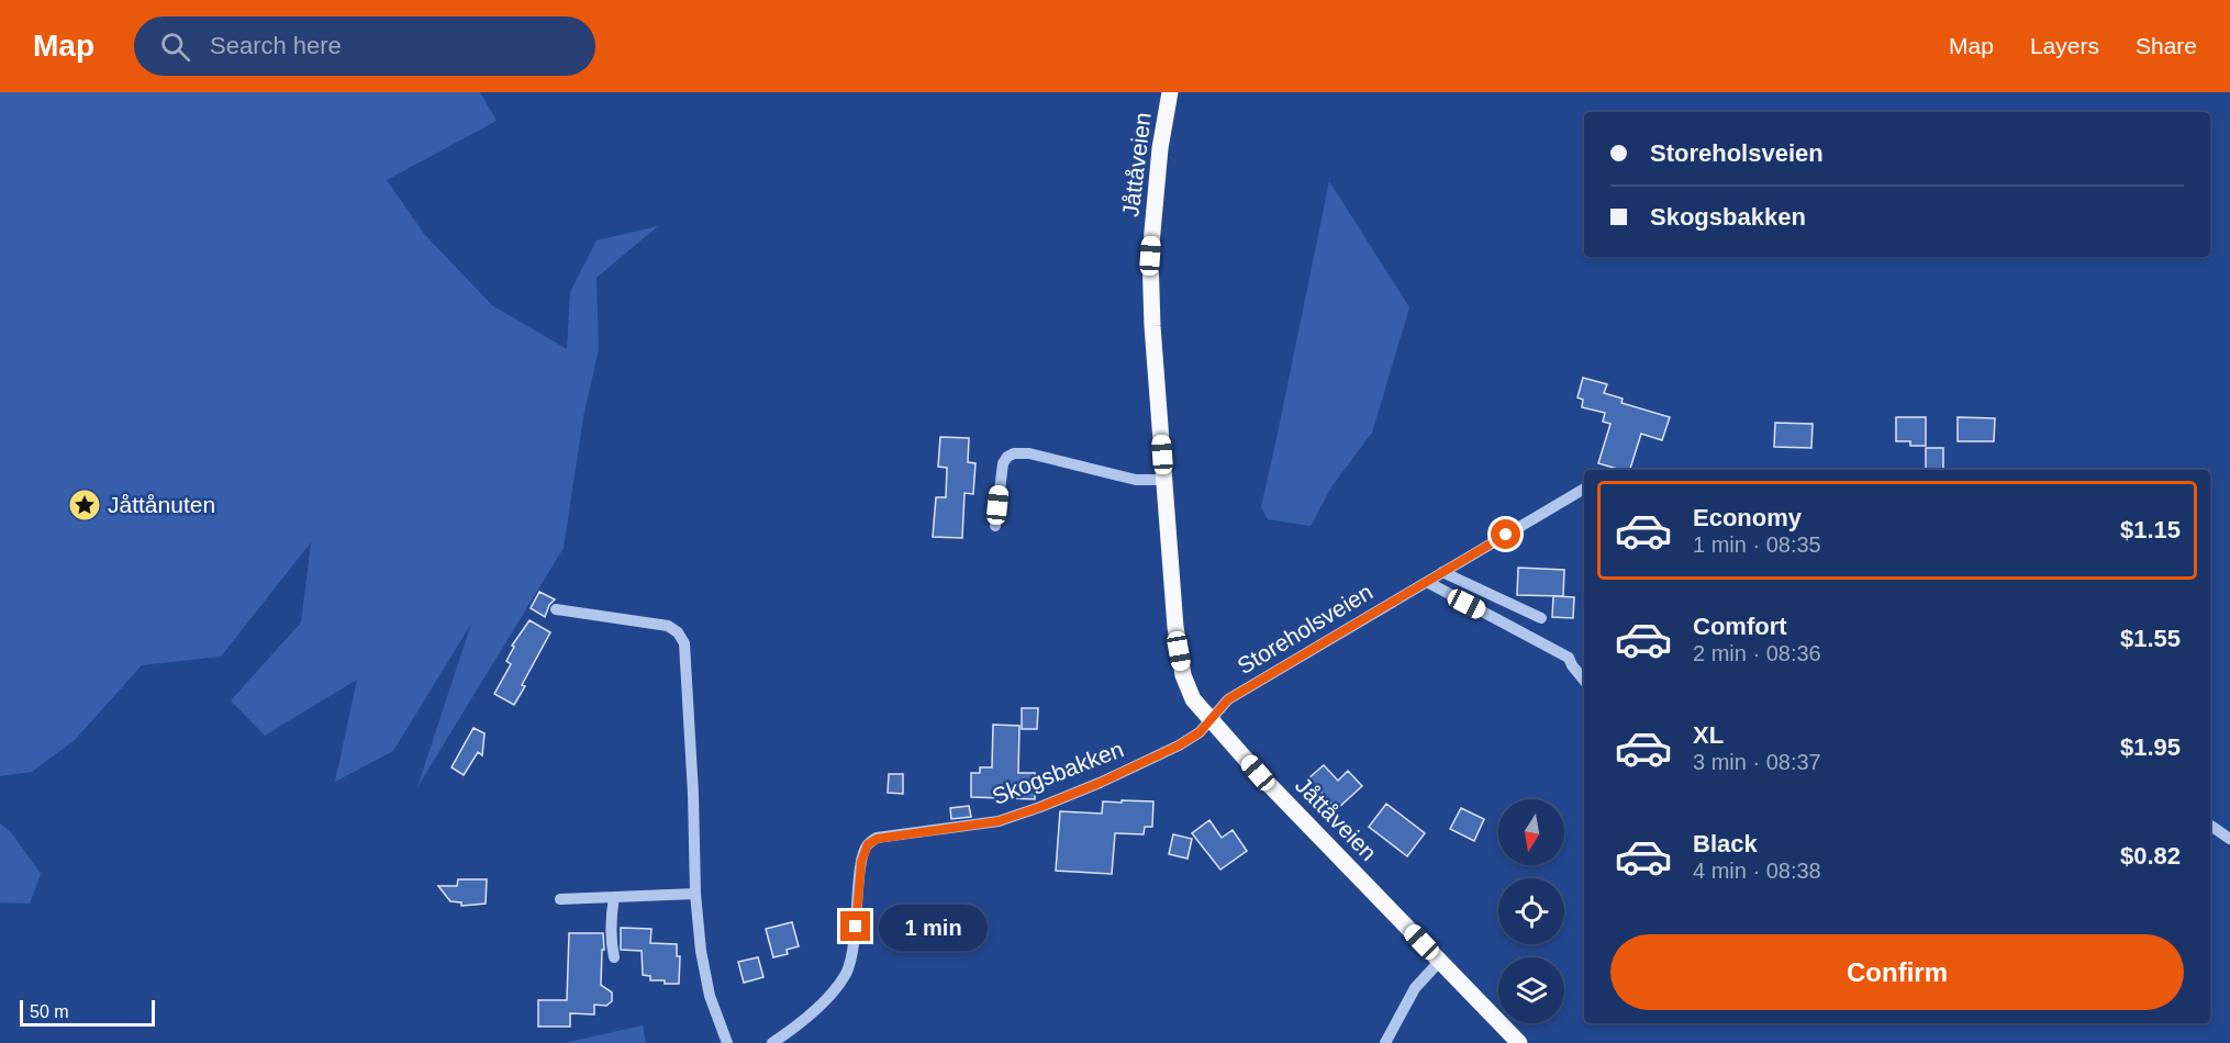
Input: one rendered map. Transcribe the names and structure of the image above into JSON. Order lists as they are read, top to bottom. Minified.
{"streets":{"main road":["Jåttåveien"],"street":["Storeholsveien","Skogsbakken"]},"crossings":[["Jåttåveien","Storeholsveien"],["Jåttåveien","Skogsbakken"],["Storeholsveien","Skogsbakken"]],"places":{"place":["Jåttånuten"]},"scale_bar":"50 m","north":"bottom","page":{"header":"Map","search":"Search here","nav":["Map","Layers","Share"],"banner":["Storeholsveien","Skogsbakken"],"list":[{"name":"Economy","note":"1 min · 08:35","value":"$1.15"},{"name":"Comfort","note":"2 min · 08:36","value":"$1.55"},{"name":"XL","note":"3 min · 08:37","value":"$1.95"},{"name":"Black","note":"4 min · 08:38","value":"$0.82"}],"bubble":"1 min","buttons":"Confirm","scale":"50 m"}}
